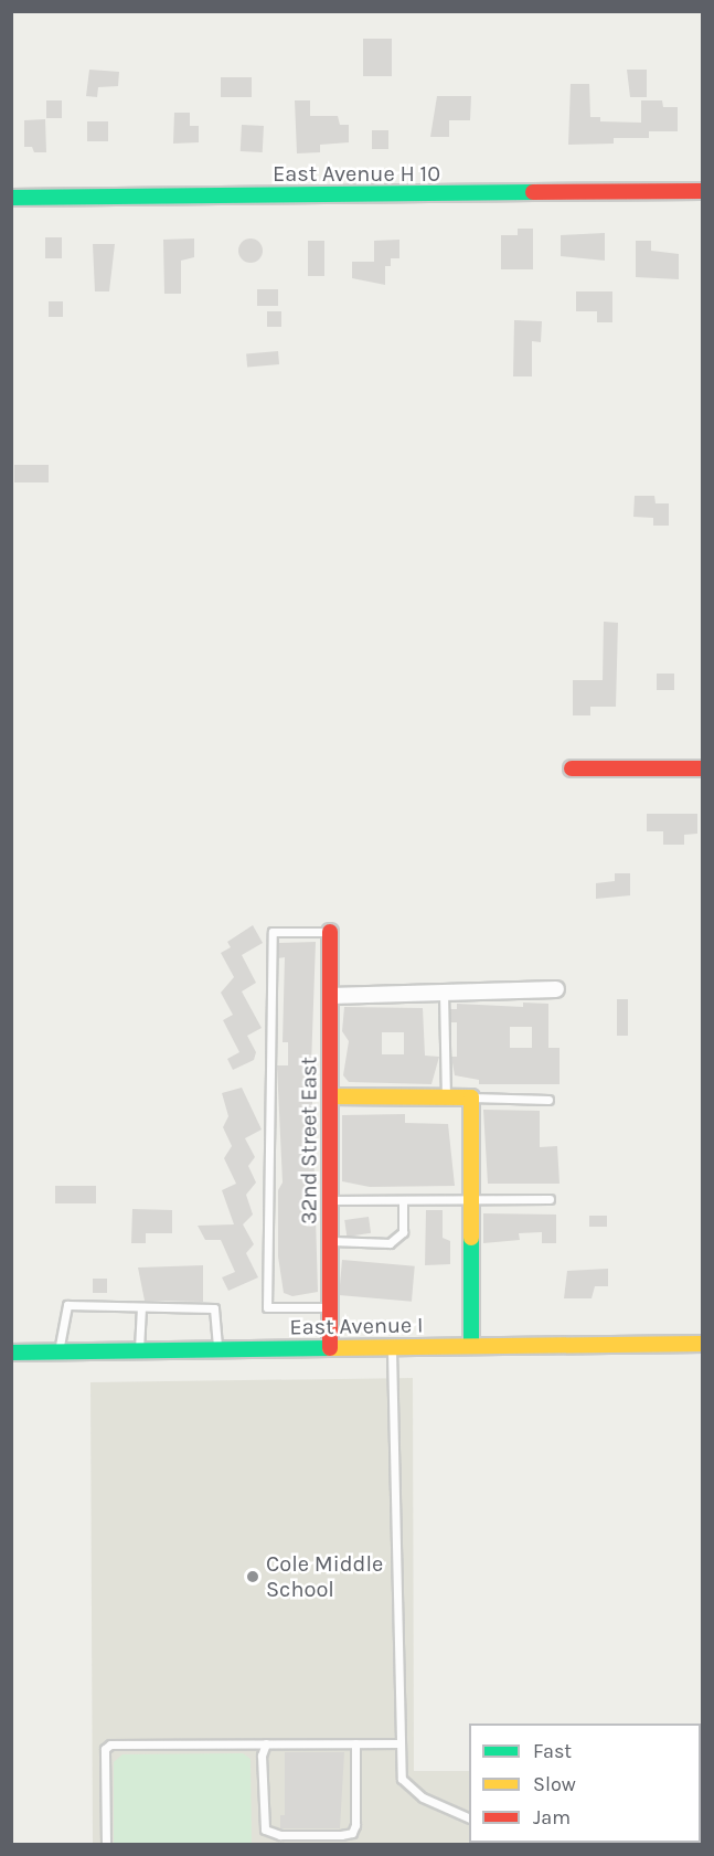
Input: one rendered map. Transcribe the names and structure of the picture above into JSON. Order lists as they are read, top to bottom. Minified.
{"streets":{"street":["East Avenue H 10","32nd Street East","East Avenue I"]},"crossings":[["32nd Street East","East Avenue I"]],"places":["Cole Middle School"],"legend":["Fast","Slow","Jam"]}
